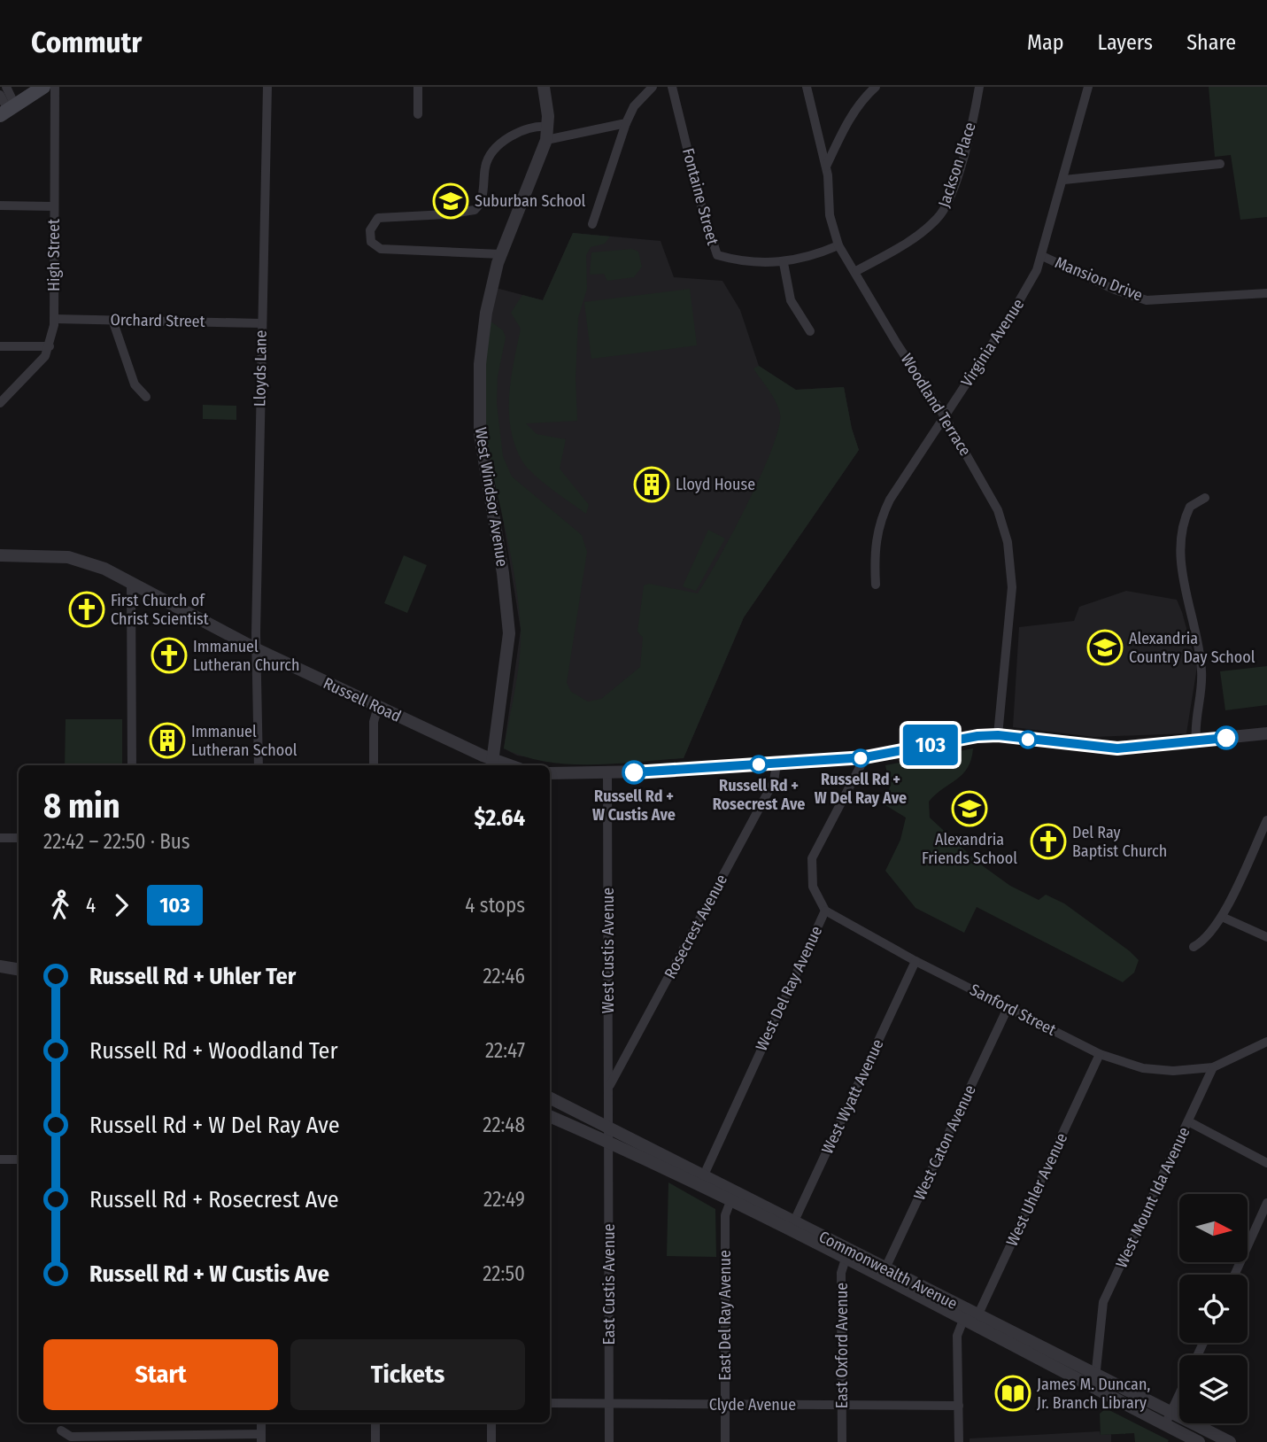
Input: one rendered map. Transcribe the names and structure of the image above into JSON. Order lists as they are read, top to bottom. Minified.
{"streets":{"street":["Jackson Place","Fontaine Street","High Street","Mansion Drive","Orchard Street","Virginia Avenue","Lloyds Lane","Woodland Terrace","West Windsor Avenue","Russell Road","Rosecrest Avenue","West Custis Avenue","West Del Ray Avenue","Sanford Street","West Wyatt Avenue","West Caton Avenue","West Uhler Avenue","West Mount Ida Avenue","Commonwealth Avenue","East Custis Avenue","East Del Ray Avenue","East Oxford Avenue","Clyde Avenue"]},"crossings":[["Jackson Place","Woodland Terrace"],["Fontaine Street","Woodland Terrace"],["High Street","Orchard Street"],["Mansion Drive","Virginia Avenue"],["Orchard Street","Lloyds Lane"],["Virginia Avenue","Woodland Terrace"],["Lloyds Lane","Russell Road"],["West Windsor Avenue","Russell Road"],["Rosecrest Avenue","West Custis Avenue"],["West Custis Avenue","Commonwealth Avenue"],["West Custis Avenue","East Custis Avenue"],["West Del Ray Avenue","Sanford Street"],["West Del Ray Avenue","Commonwealth Avenue"],["Sanford Street","West Wyatt Avenue"],["Sanford Street","West Caton Avenue"],["Sanford Street","West Uhler Avenue"],["Sanford Street","West Mount Ida Avenue"],["West Wyatt Avenue","Commonwealth Avenue"],["West Caton Avenue","Commonwealth Avenue"],["West Uhler Avenue","Commonwealth Avenue"],["West Uhler Avenue","Clyde Avenue"],["West Mount Ida Avenue","Commonwealth Avenue"],["Commonwealth Avenue","East Custis Avenue"],["Commonwealth Avenue","East Del Ray Avenue"],["Commonwealth Avenue","East Oxford Avenue"],["East Custis Avenue","Clyde Avenue"],["East Del Ray Avenue","Clyde Avenue"],["East Oxford Avenue","Clyde Avenue"]],"places":{"school or university":["Suburban School","Alexandria Country Day School","Alexandria Friends School"],"building":["Lloyd House","Immanuel Lutheran School"],"church":["First Church of Christ Scientist","Immanuel Lutheran Church","Del Ray Baptist Church"],"other":["Russell Rd + W Del Ray Ave","Russell Rd + Rosecrest Ave","Russell Rd + W Custis Ave"],"library":["James M. Duncan, Jr. Branch Library"]},"lines":["bus line 103"],"north":"right","page":{"header":"Commutr","nav":["Map","Layers","Share"],"on_map":"103","heading":["8 min","22:42 – 22:50 · Bus","$2.64"],"legs":["4","103","4 stops"],"list":[{"name":"Russell Rd + Uhler Ter","value":"22:46"},{"name":"Russell Rd + Woodland Ter","value":"22:47"},{"name":"Russell Rd + W Del Ray Ave","value":"22:48"},{"name":"Russell Rd + Rosecrest Ave","value":"22:49"},{"name":"Russell Rd + W Custis Ave","value":"22:50"}],"buttons":["Start","Tickets"]}}
